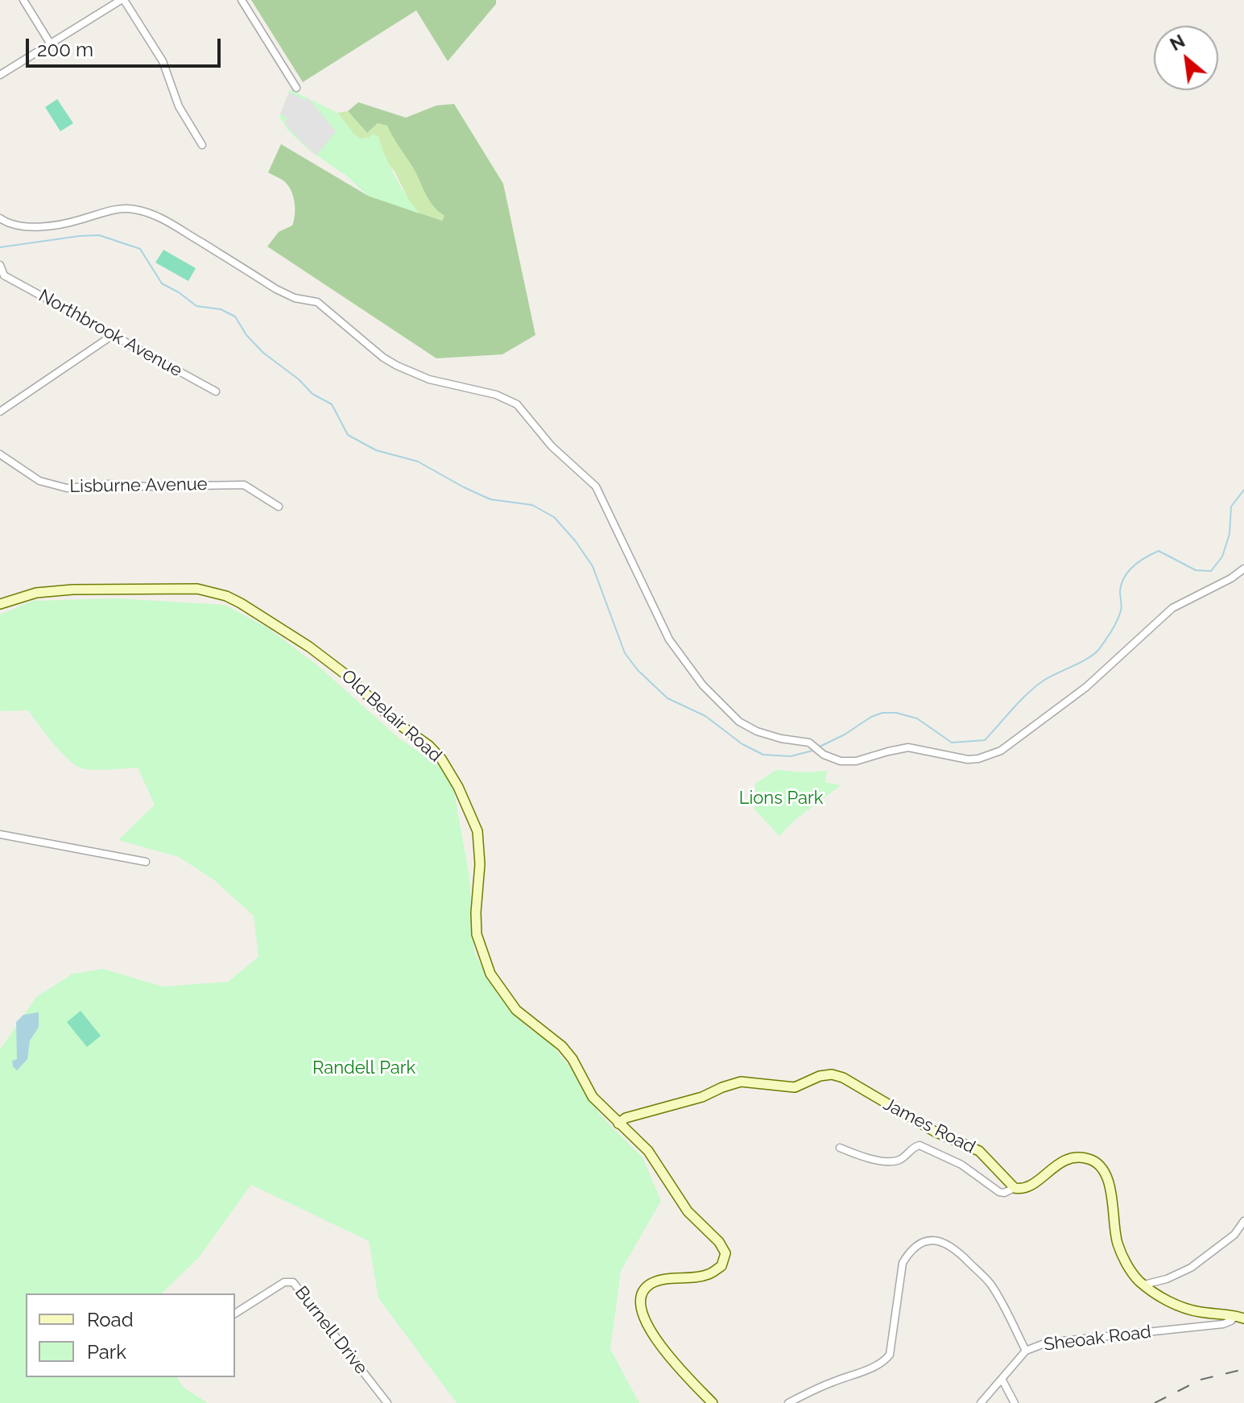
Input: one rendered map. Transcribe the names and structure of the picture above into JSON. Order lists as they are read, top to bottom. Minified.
{"streets":{"main road":["Old Belair Road","James Road"],"street":["Northbrook Avenue","Lisburne Avenue","Burnell Drive","Sheoak Road"]},"crossings":[["Old Belair Road","James Road"]],"parks":["Lions Park","Randell Park"],"legend":["Road","Park"],"scale_bar":"200 m","north":"top left"}
